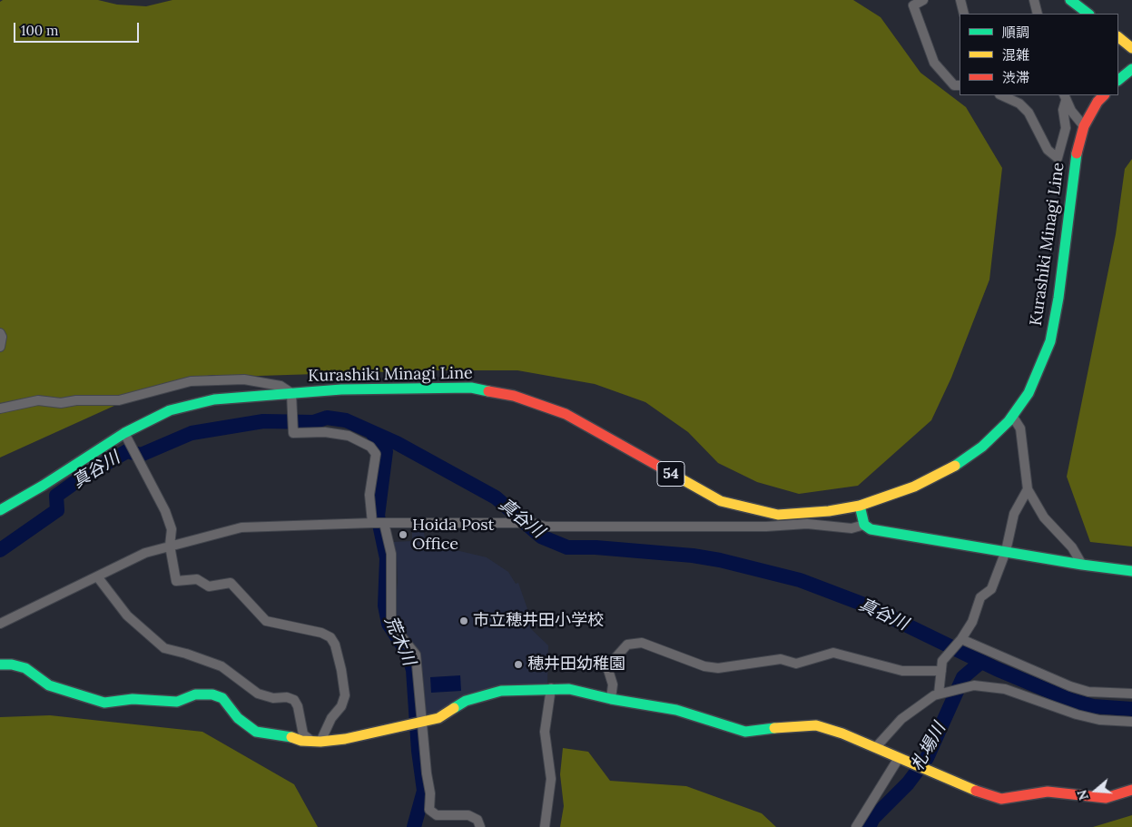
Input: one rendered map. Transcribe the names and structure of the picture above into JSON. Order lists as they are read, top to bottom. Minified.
{"streets":{"street":["Kurashiki Minagi Line","54"]},"water":["真谷川","荒木川","札場川"],"places":["Hoida Post Office","市立穂井田小学校","穂井田幼稚園"],"legend":["順調","混雑","渋滞"],"scale_bar":"100 m","north":"left"}
